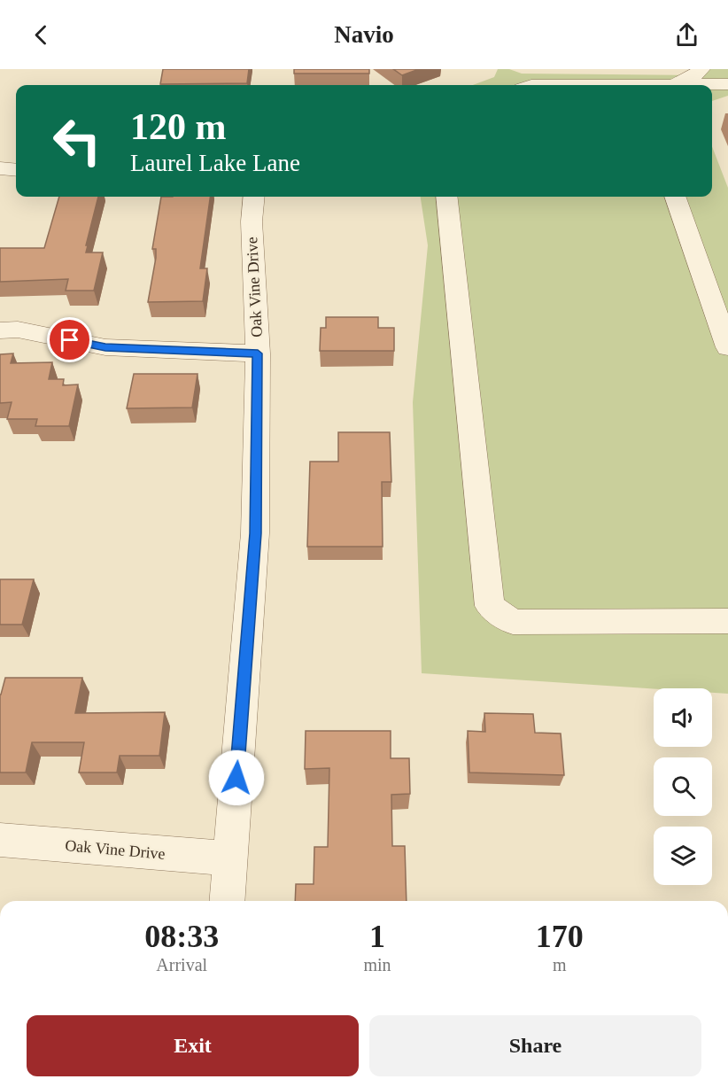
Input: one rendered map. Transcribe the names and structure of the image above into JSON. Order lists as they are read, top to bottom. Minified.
{"streets":{"street":["Oak Vine Drive"]},"page":{"header":"Navio","turn":["120 m","Laurel Lake Lane"],"eta":["08:33","Arrival","1","min","170","m"],"buttons":["Exit","Share"]}}
